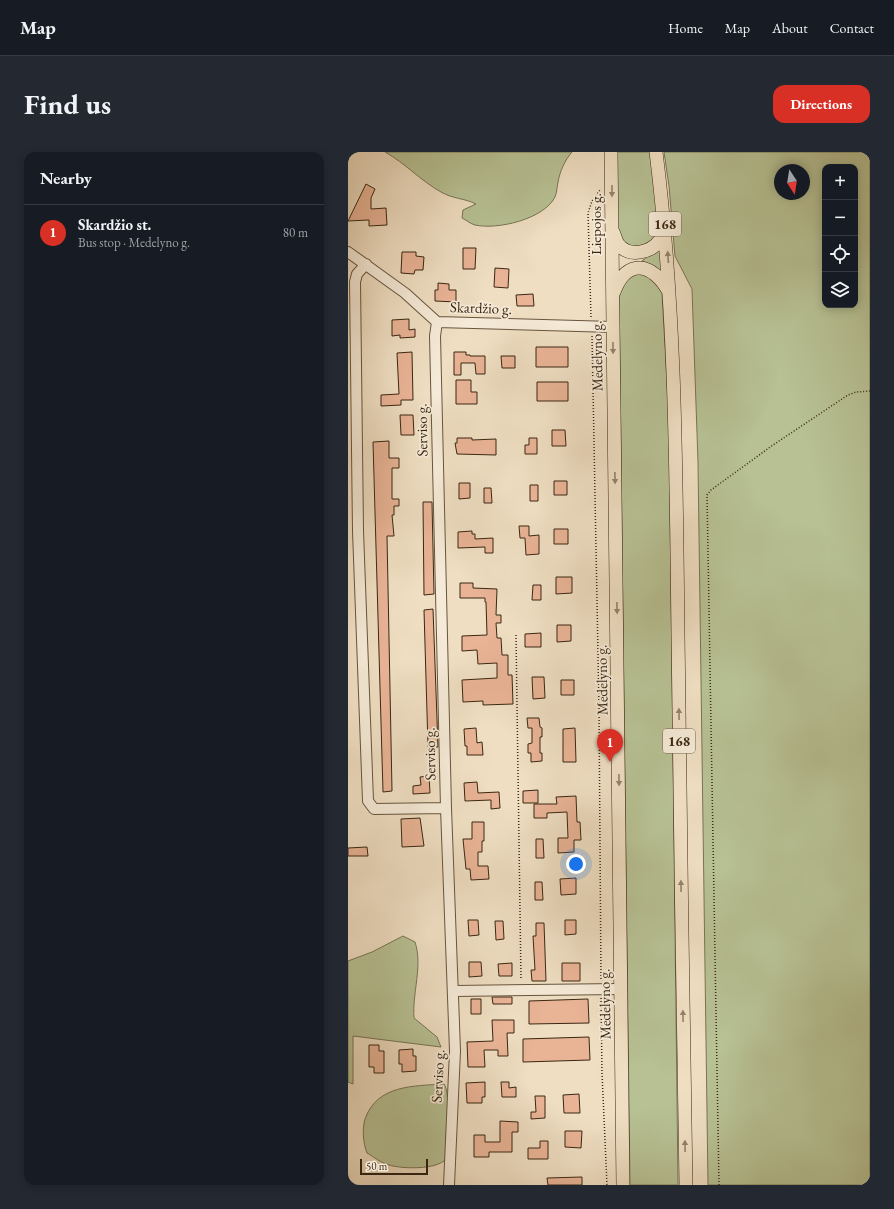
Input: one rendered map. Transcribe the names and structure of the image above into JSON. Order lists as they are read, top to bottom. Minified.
{"streets":{"main road":["Liepojos g.","168","Medelyno g."],"street":["Skardžio g.","Serviso g."]},"crossings":[["Liepojos g.","Medelyno g."],["Skardžio g.","Medelyno g."],["Skardžio g.","Serviso g."]],"scale_bar":"50 m","north":"bottom","page":{"header":"Map","nav":["Home","Map","About","Contact"],"buttons":"Directions","title":"Find us","heading":"Nearby","map_buttons":["+","−"],"list":[{"mark":"1","name":"Skardžio st.","note":"Bus stop · Medelyno g.","value":"80 m"}],"pins":"1","scale":"50 m"}}
